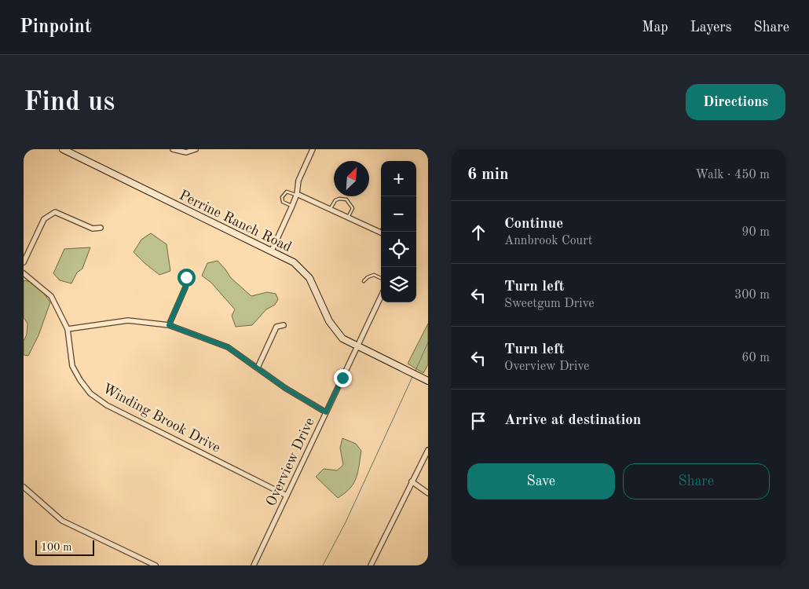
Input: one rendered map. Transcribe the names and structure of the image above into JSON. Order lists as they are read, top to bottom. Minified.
{"streets":{"street":["Perrine Ranch Road","Winding Brook Drive","Overview Drive"]},"crossings":[["Perrine Ranch Road","Overview Drive"],["Winding Brook Drive","Overview Drive"]],"scale_bar":"100 m","north":"top right","page":{"header":"Pinpoint","nav":["Map","Layers","Share"],"buttons":["Directions",["Save","Share"]],"title":"Find us","heading":["6 min","Walk · 450 m"],"map_buttons":["+","−"],"list":[["Continue","Annbrook Court","90 m"],["Turn left","Sweetgum Drive","300 m"],["Turn left","Overview Drive","60 m"],"Arrive at destination"],"scale":"100 m"}}
